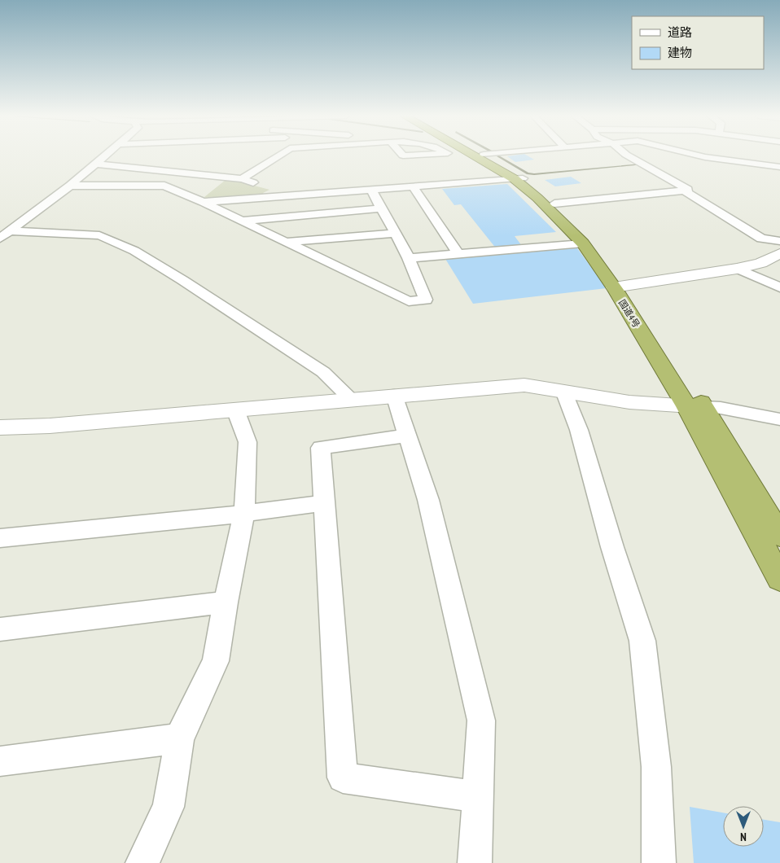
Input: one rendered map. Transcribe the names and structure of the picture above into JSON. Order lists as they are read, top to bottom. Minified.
{"streets":{"highway":["国道4号"]},"legend":["道路","建物"],"north":"bottom"}
